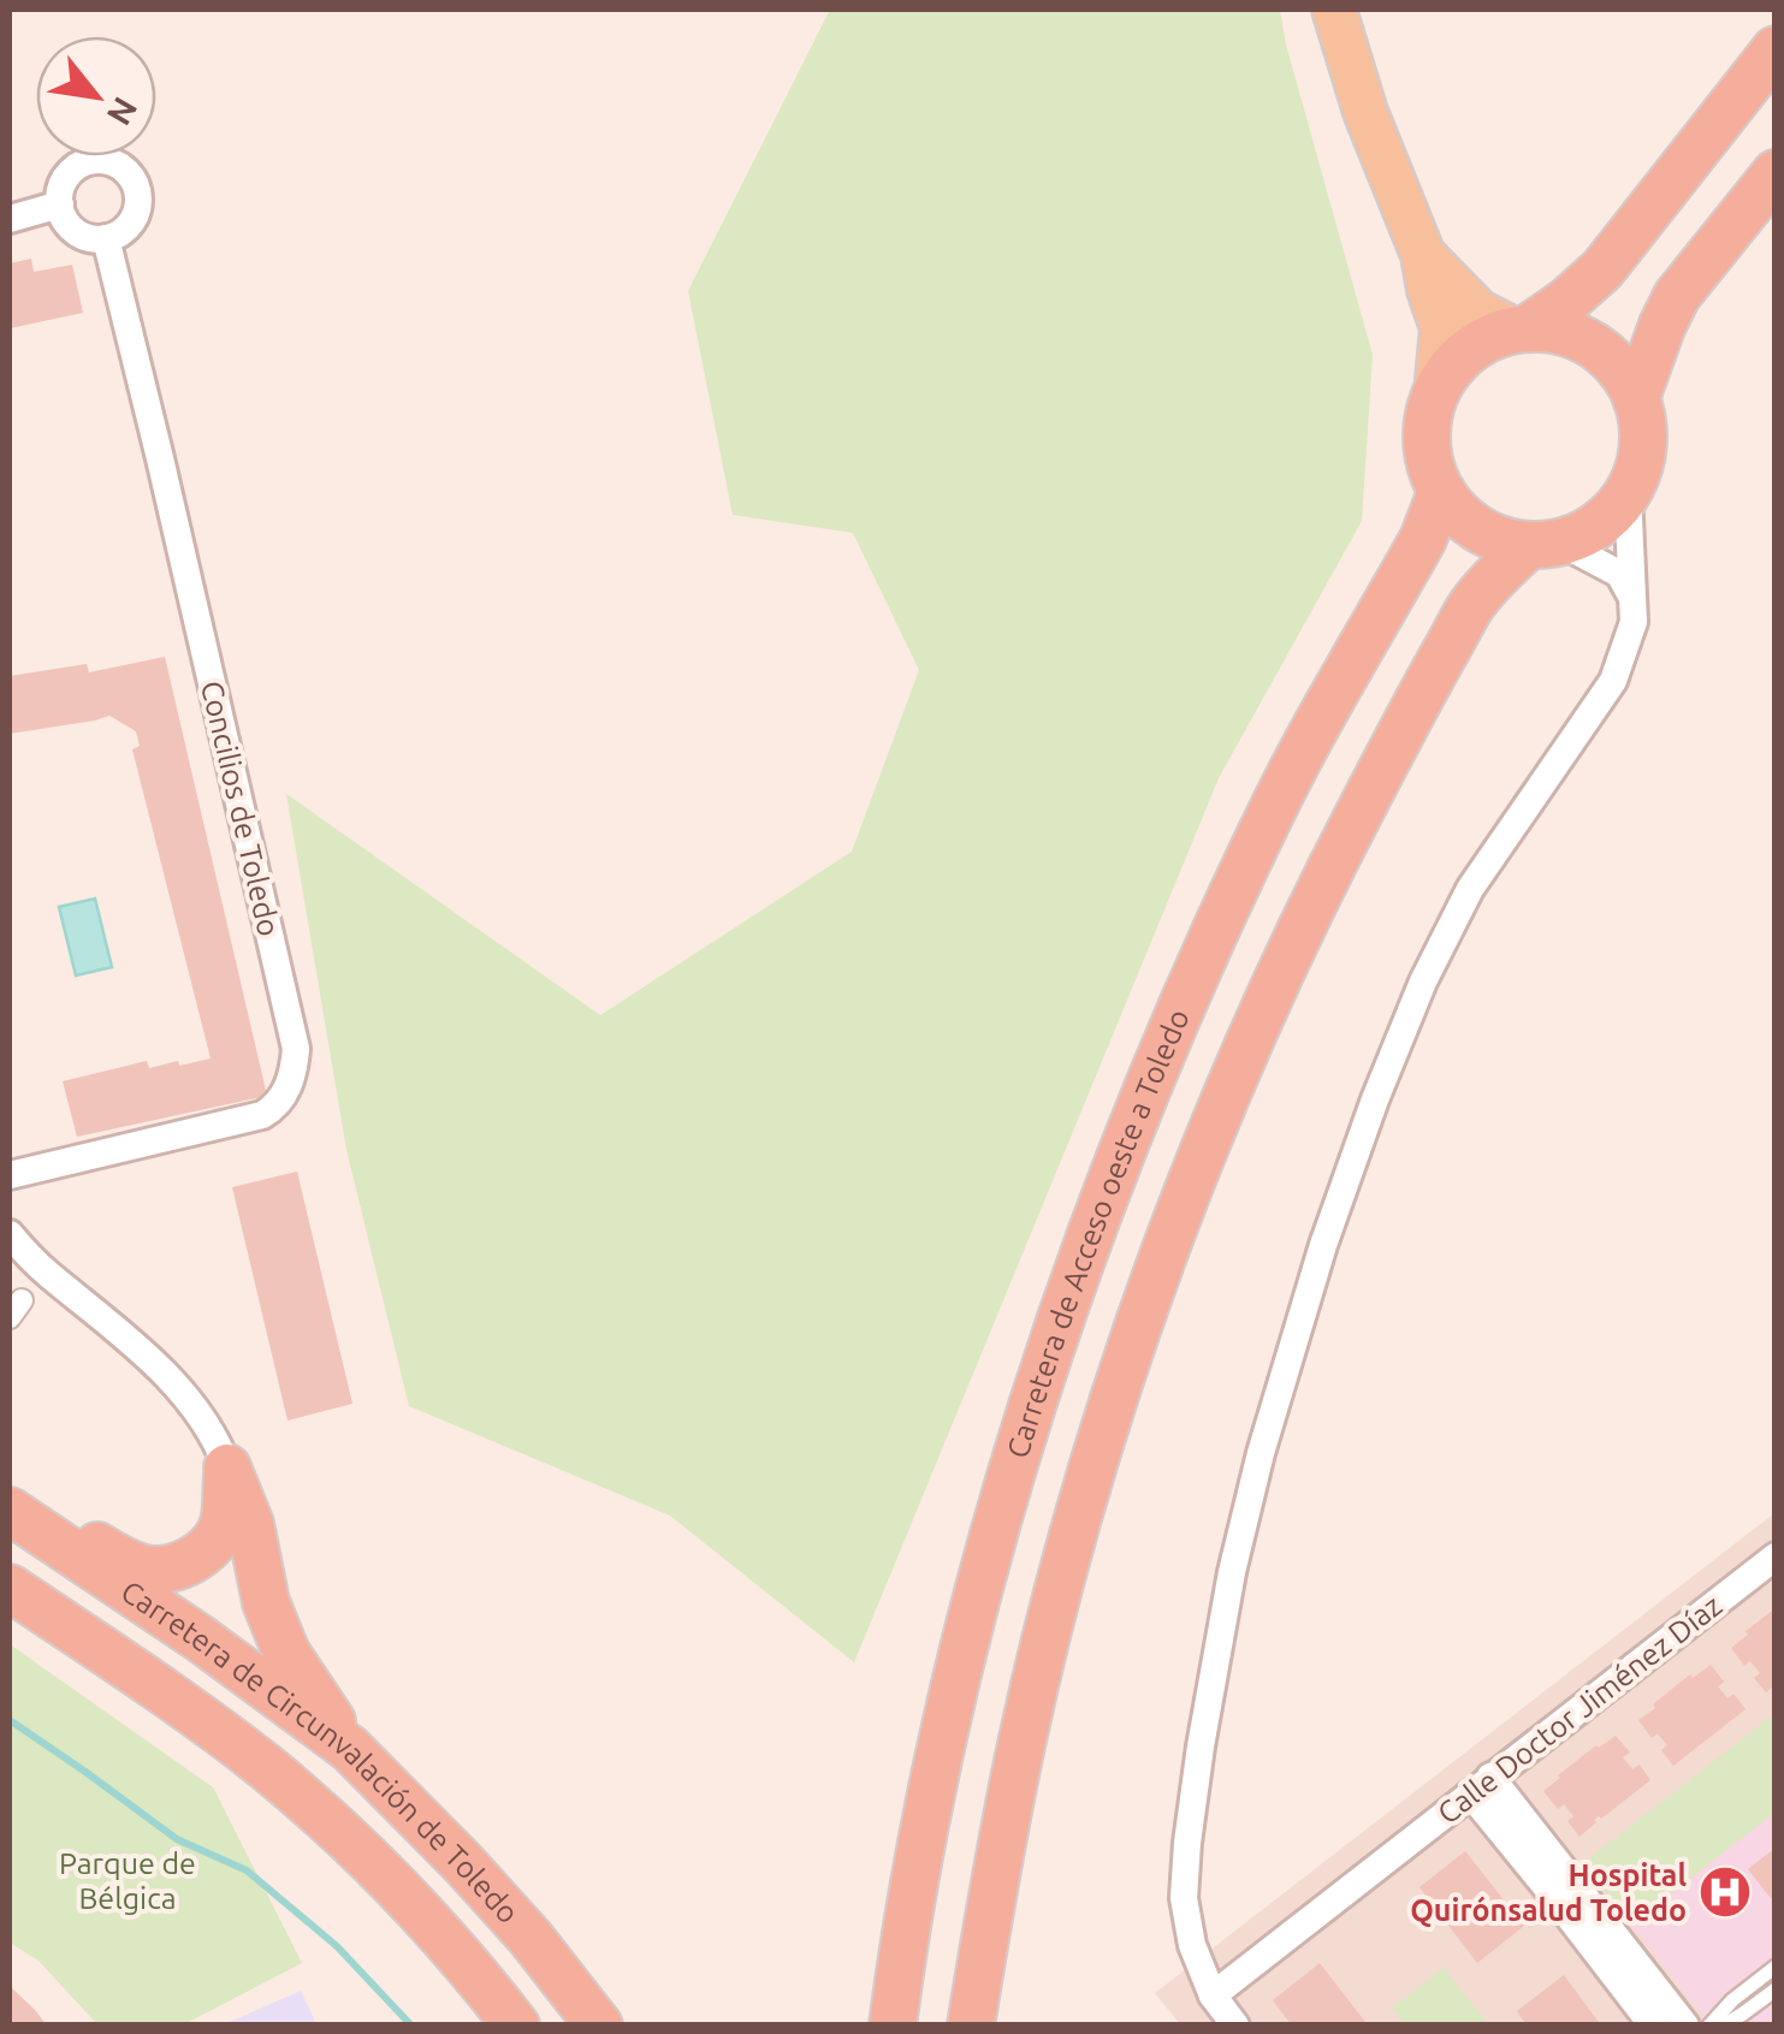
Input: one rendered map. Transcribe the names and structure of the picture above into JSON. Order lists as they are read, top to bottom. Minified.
{"streets":{"highway":["Carretera de Acceso oeste a Toledo","Carretera de Circunvalación de Toledo"],"street":["Concilios de Toledo","Calle Doctor Jiménez Díaz"]},"parks":["Parque de Bélgica"],"places":{"hospital":["Hospital Quirónsalud Toledo"]},"north":"bottom right"}
